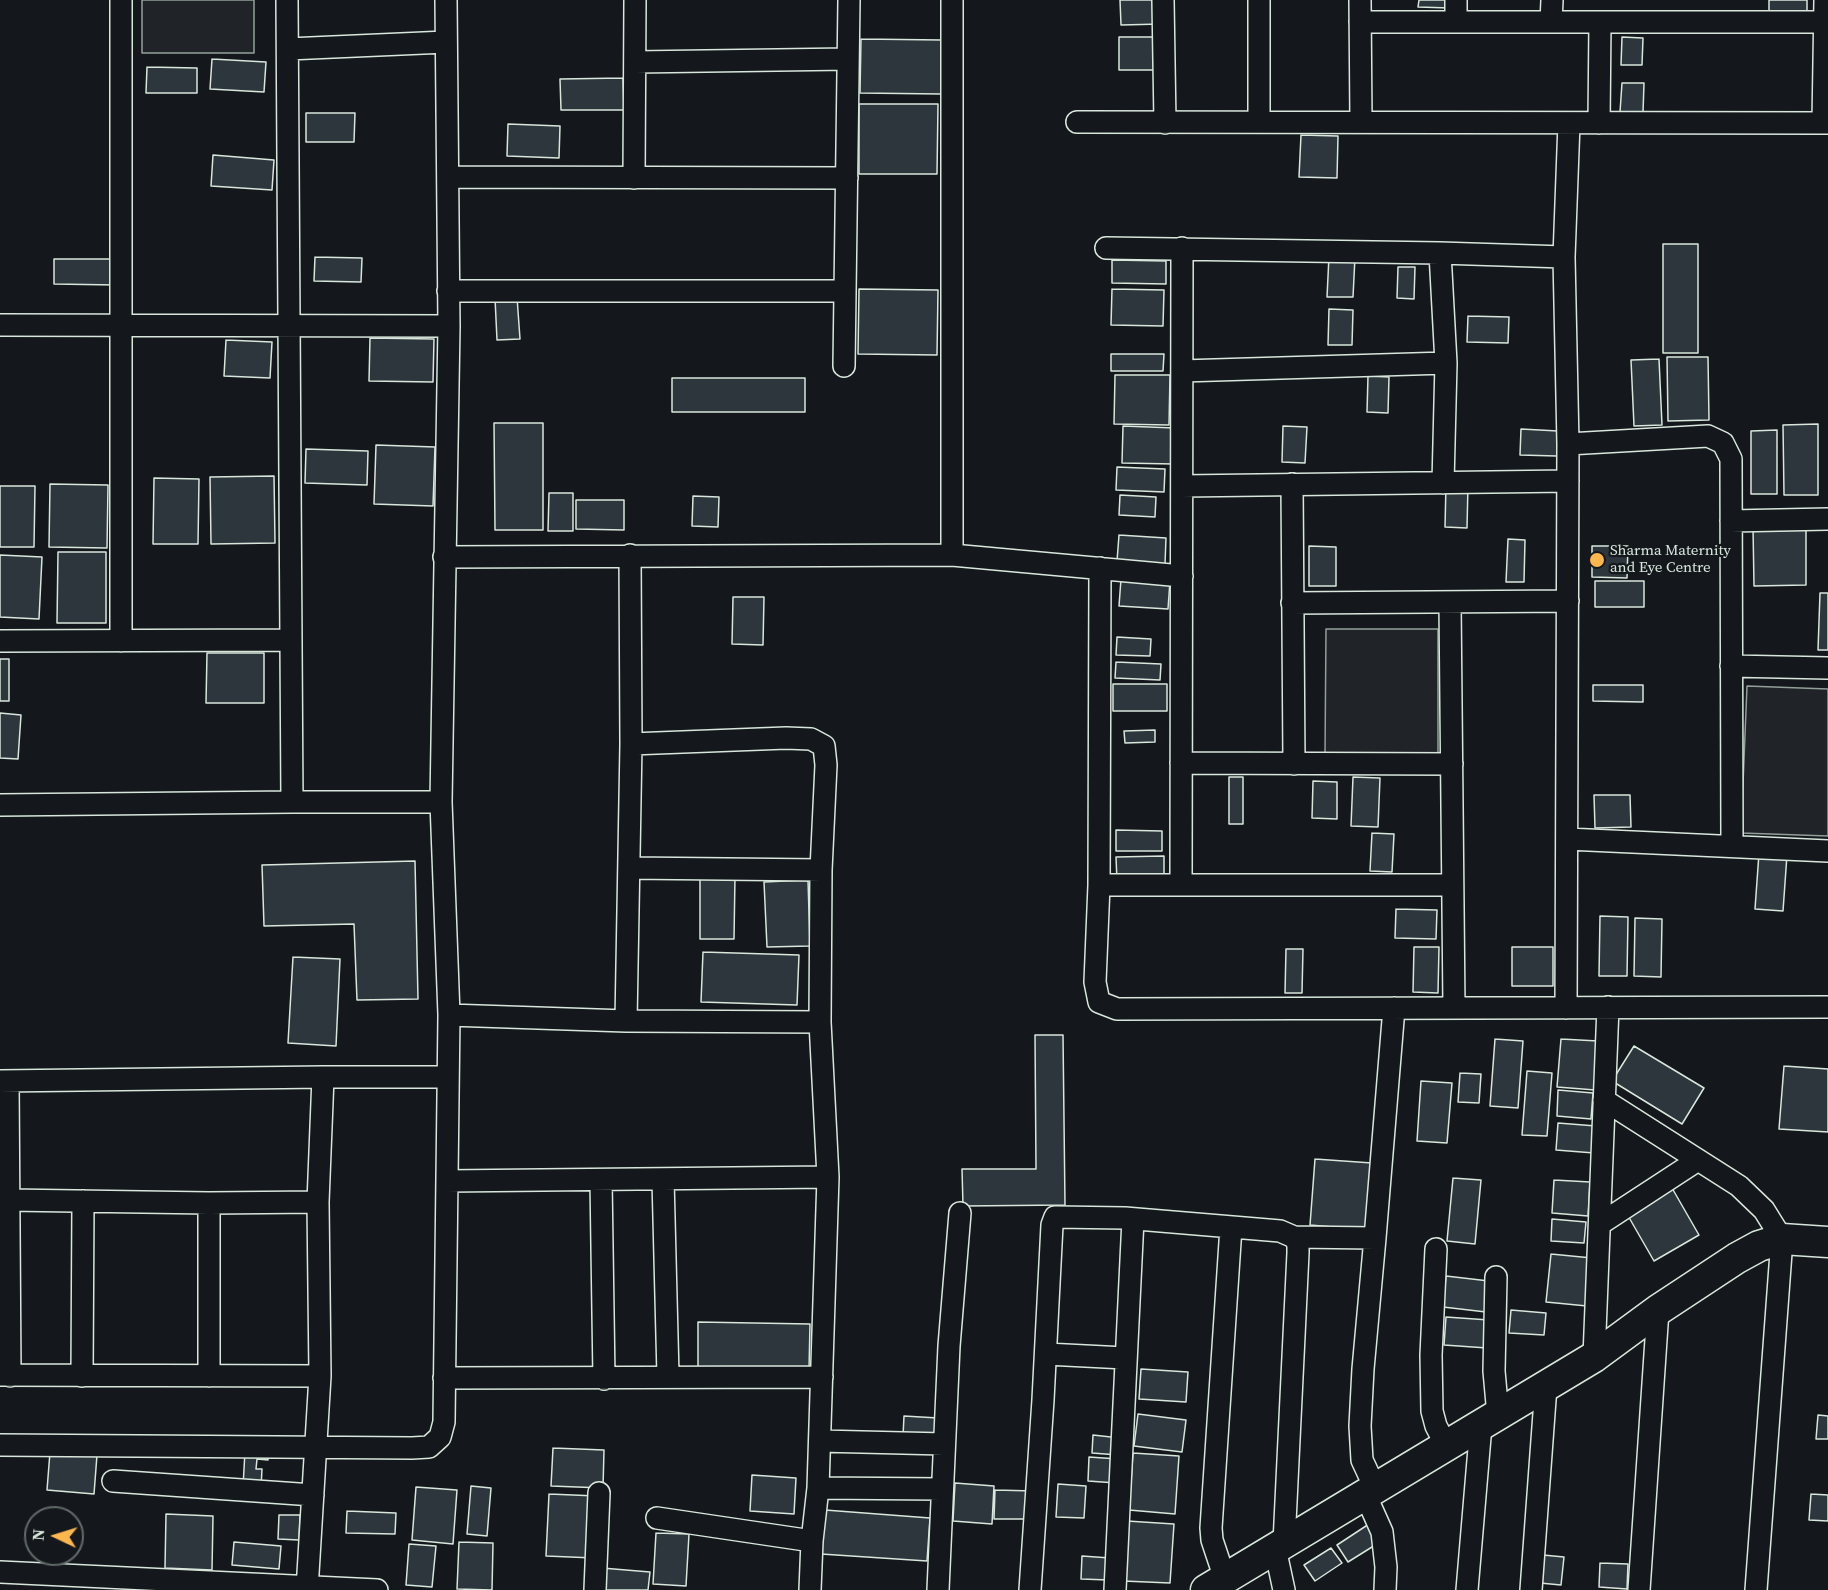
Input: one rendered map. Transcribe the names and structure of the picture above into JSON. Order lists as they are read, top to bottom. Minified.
{"places":["Sharma Maternity and Eye Centre"],"north":"left"}
